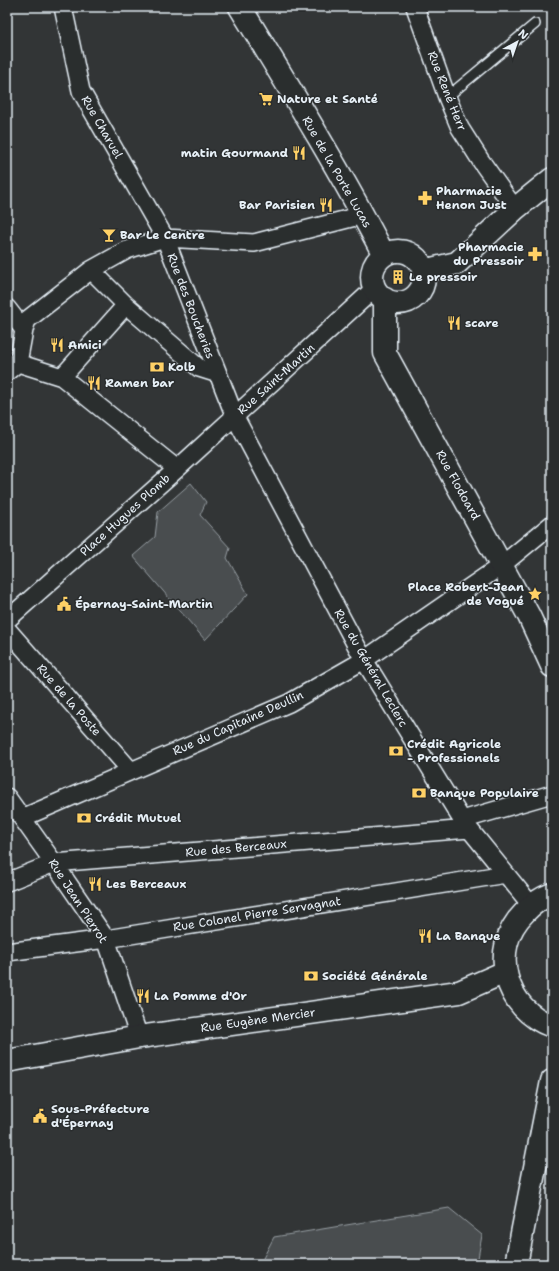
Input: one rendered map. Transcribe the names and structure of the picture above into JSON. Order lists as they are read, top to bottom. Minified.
{"streets":{"main road":["Rue de la Porte Lucas","Rue Flodoard","Rue Eugène Mercier"],"street":["Rue René Herr","Rue Charuel","Rue des Boucheries","Rue Saint-Martin","Place Hugues Plomb","Rue du Général Leclerc","Rue de la Poste","Rue du Capitaine Deullin","Rue des Berceaux","Rue Jean Pierrot","Rue Colonel Pierre Servagnat"]},"crossings":[["Rue Charuel","Rue des Boucheries"],["Rue de la Porte Lucas","Rue Saint-Martin"],["Rue de la Porte Lucas","Rue Flodoard"],["Rue des Boucheries","Rue Saint-Martin"],["Rue des Boucheries","Rue du Général Leclerc"],["Rue Saint-Martin","Rue Flodoard"],["Rue Saint-Martin","Place Hugues Plomb"],["Rue Saint-Martin","Rue du Général Leclerc"],["Rue Flodoard","Rue du Capitaine Deullin"],["Rue du Général Leclerc","Rue du Capitaine Deullin"],["Rue du Général Leclerc","Rue des Berceaux"],["Rue du Général Leclerc","Rue Colonel Pierre Servagnat"],["Rue de la Poste","Rue du Capitaine Deullin"],["Rue du Capitaine Deullin","Rue Jean Pierrot"],["Rue des Berceaux","Rue Jean Pierrot"],["Rue Jean Pierrot","Rue Colonel Pierre Servagnat"],["Rue Jean Pierrot","Rue Eugène Mercier"]],"places":{"supermarket":["Nature et Santé"],"restaurant":["matin Gourmand","Bar Parisien","scare","Amici","Ramen bar","Les Berceaux","La Banque","La Pomme d'Or"],"pharmacy":["Pharmacie Henon Just","Pharmacie du Pressoir"],"bar":["Bar Le Centre"],"building":["Le pressoir"],"bank":["Kolb","Crédit Agricole - Professionels","Banque Populaire","Crédit Mutuel","Société Générale"],"place":["Place Robert-Jean de Vogué"],"public building":["Épernay-Saint-Martin","Sous-Préfecture d'Épernay"]},"north":"top right"}
